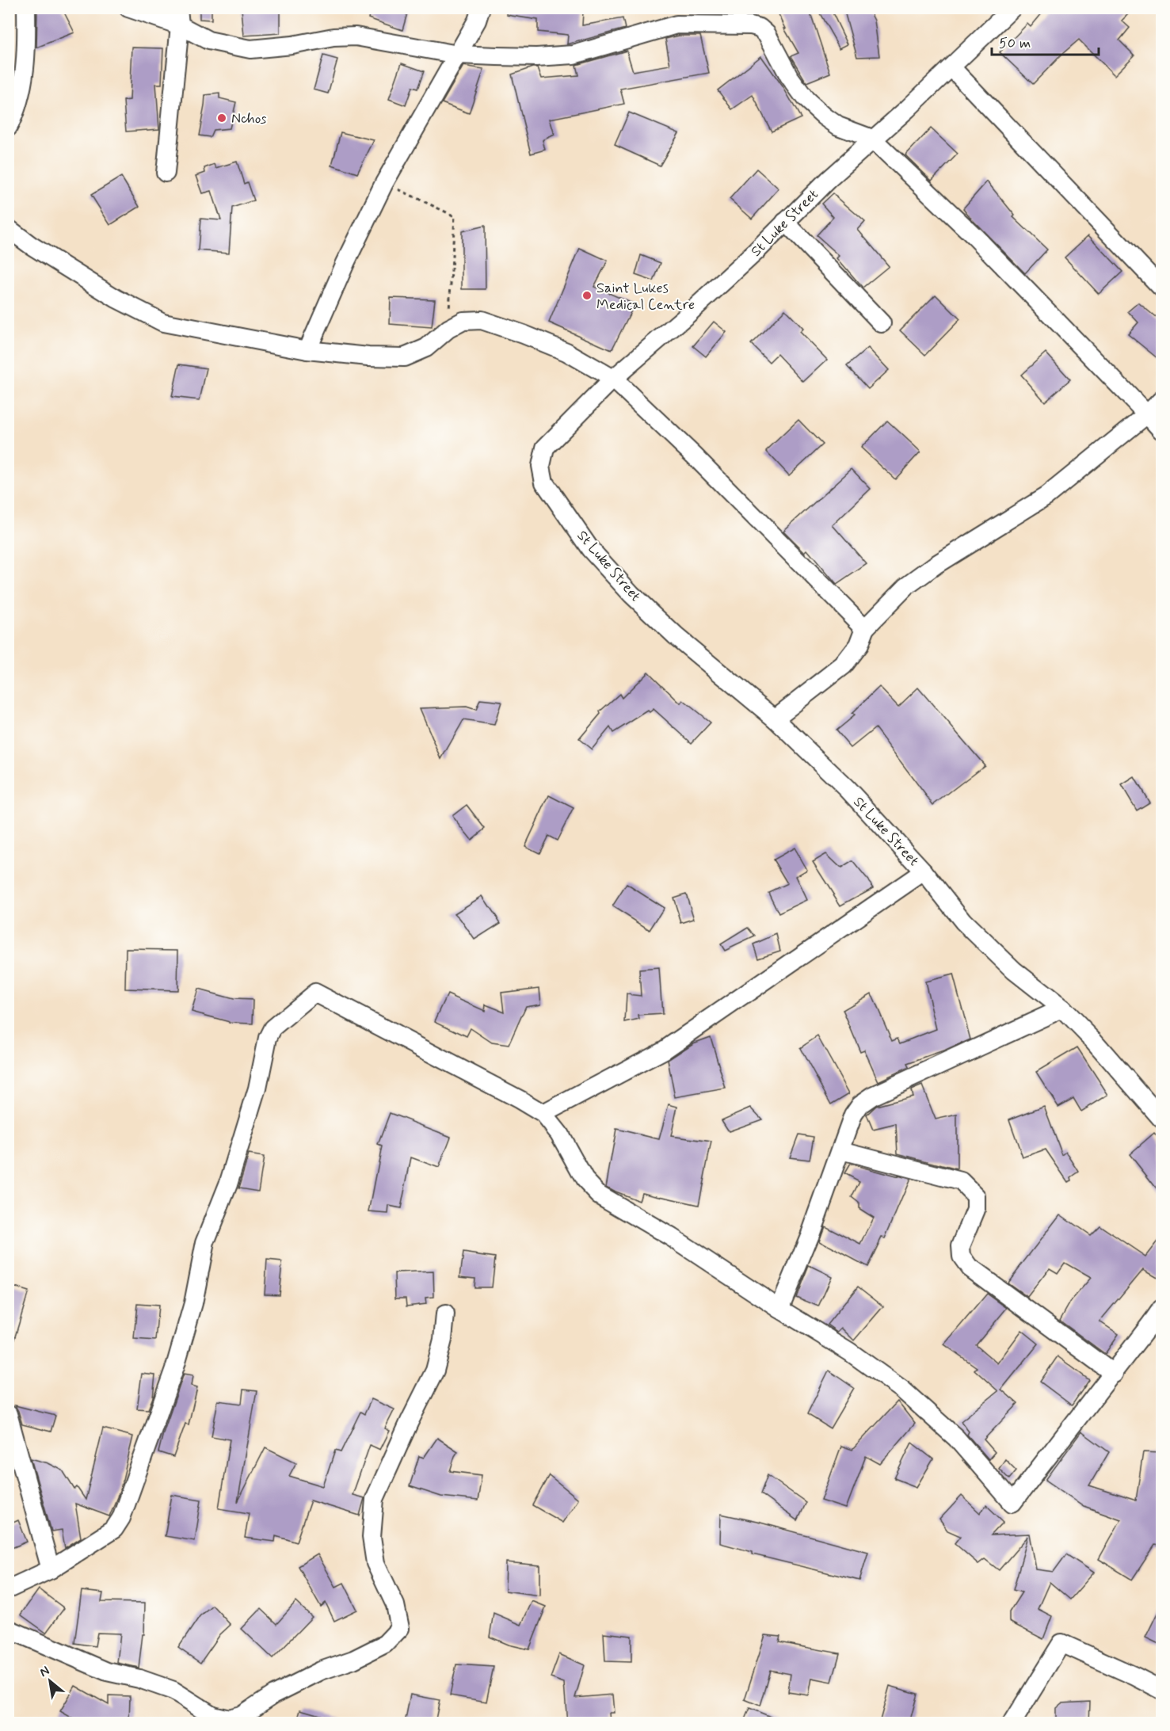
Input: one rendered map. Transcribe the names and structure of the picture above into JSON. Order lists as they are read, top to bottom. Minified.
{"streets":{"street":["St Luke Street"]},"places":["Nchos","Saint Lukes Medical Centre"],"scale_bar":"50 m","north":"top left"}
